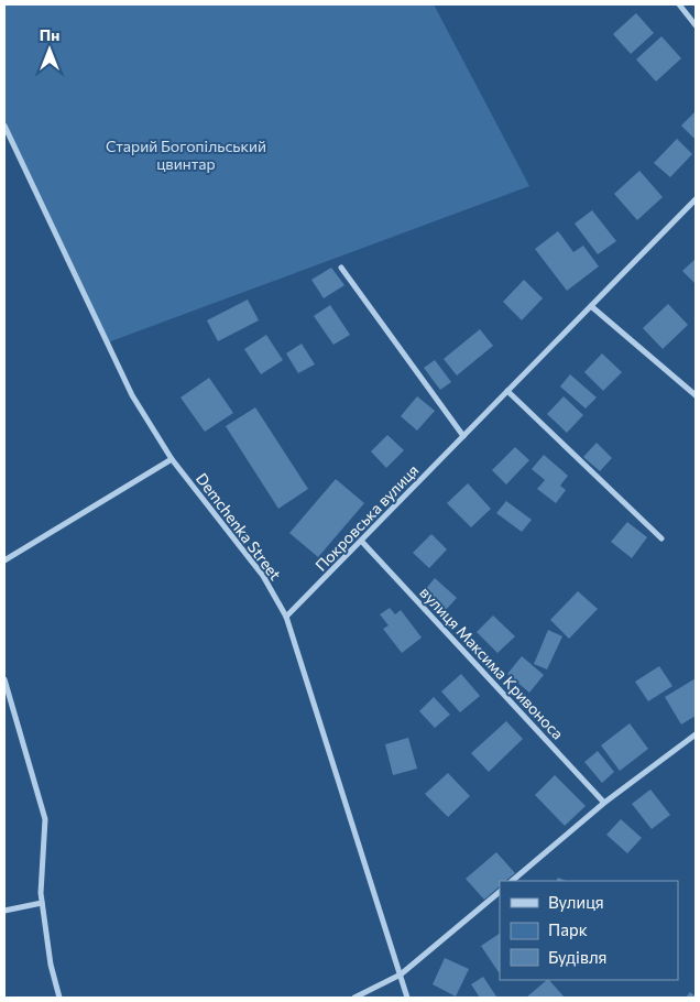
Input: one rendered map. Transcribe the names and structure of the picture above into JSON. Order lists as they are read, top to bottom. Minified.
{"streets":{"street":["Покровська вулиця","Demchenka Street","вулиця Максима Кривоноса"]},"crossings":[["Покровська вулиця","Demchenka Street"],["Покровська вулиця","вулиця Максима Кривоноса"]],"parks":["Старий Богопільський цвинтар"],"legend":["Вулиця","Парк","Будівля"],"north":"top"}
